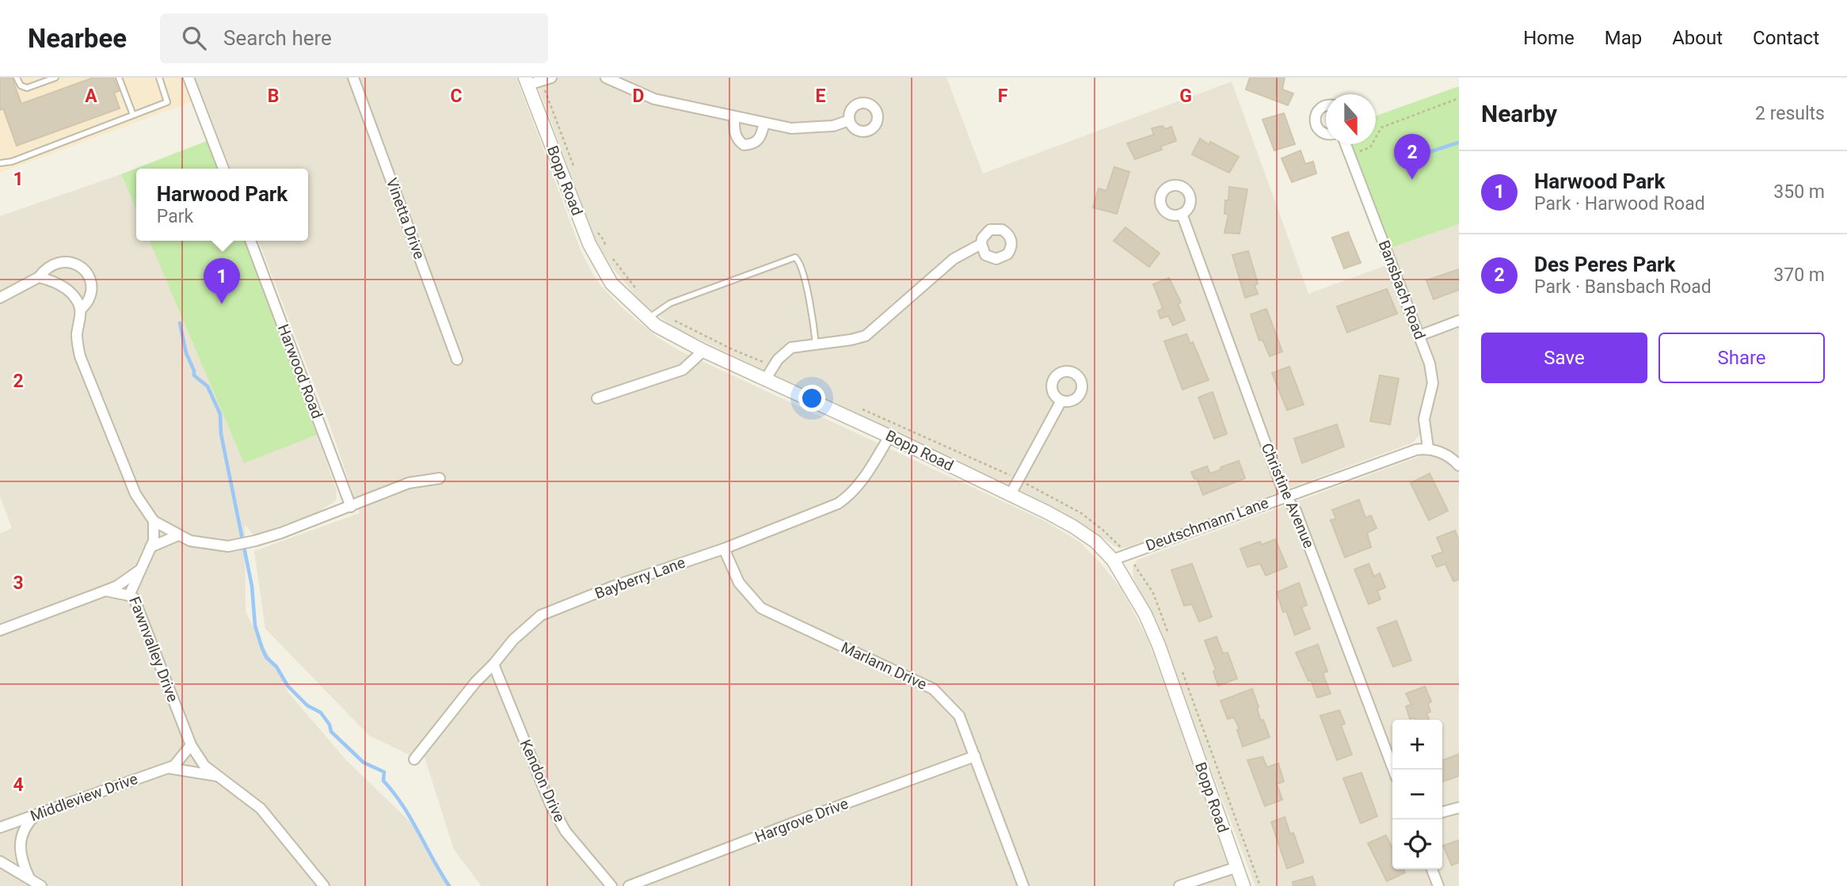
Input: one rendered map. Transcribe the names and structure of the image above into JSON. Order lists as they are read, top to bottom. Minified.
{"streets":{"street":["Bopp Road","Vinetta Drive","Bansbach Road","Harwood Road","Christine Avenue","Deutschmann Lane","Bayberry Lane","Fawnvalley Drive","Marlann Drive","Kendon Drive","Middleview Drive","Hargrove Drive"]},"crossings":[["Bopp Road","Deutschmann Lane"],["Bopp Road","Bayberry Lane"],["Bansbach Road","Deutschmann Lane"],["Christine Avenue","Deutschmann Lane"],["Bayberry Lane","Marlann Drive"],["Bayberry Lane","Kendon Drive"],["Fawnvalley Drive","Middleview Drive"],["Marlann Drive","Hargrove Drive"]],"north":"bottom","page":{"header":"Nearbee","search":"Search here","nav":["Home","Map","About","Contact"],"heading":["Nearby","2 results"],"pins":["2","1"],"list":[{"mark":"1","name":"Harwood Park","note":"Park · Harwood Road","value":"350 m"},{"mark":"2","name":"Des Peres Park","note":"Park · Bansbach Road","value":"370 m"}],"popup":["Harwood Park","Park"],"buttons":["Save","Share"],"map_buttons":["+","−"]},"grid":{"columns":["A","B","C","D","E","F","G"],"rows":["1","2","3","4"]}}
